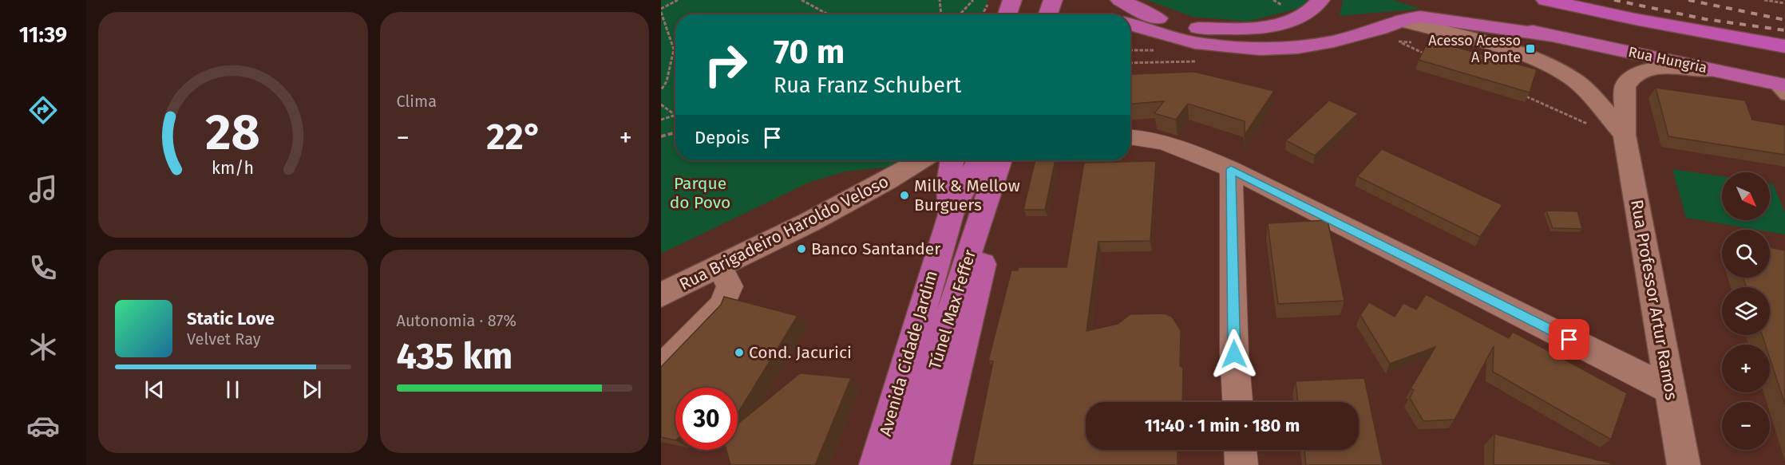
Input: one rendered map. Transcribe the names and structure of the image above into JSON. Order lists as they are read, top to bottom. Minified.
{"streets":{"highway":["Rua Hungria","Túnel Max Feffer","Avenida Cidade Jardim"],"street":["Rua Brigadeiro Haroldo Veloso","Rua Professor Artur Ramos"]},"crossings":[["Rua Hungria","Rua Professor Artur Ramos"]],"parks":["Parque do Povo"],"places":{"transit":["Acesso Acesso A Ponte"],"other":["Milk & Mellow Burguers","Banco Santander","Cond. Jacurici"]},"north":"bottom right","page":{"tabs":"11:39","tile":["Clima",["Autonomia · 87%","435 km"]],"turn":["70 m","Rua Franz Schubert"],"then":"Depois","heat":["−","22°","+"],"map_buttons":["+","−"],"song":["Static Love","Velvet Ray"],"limit":"30","trip":"11:40 · 1 min · 180 m","gauge":["28","km/h"]}}
